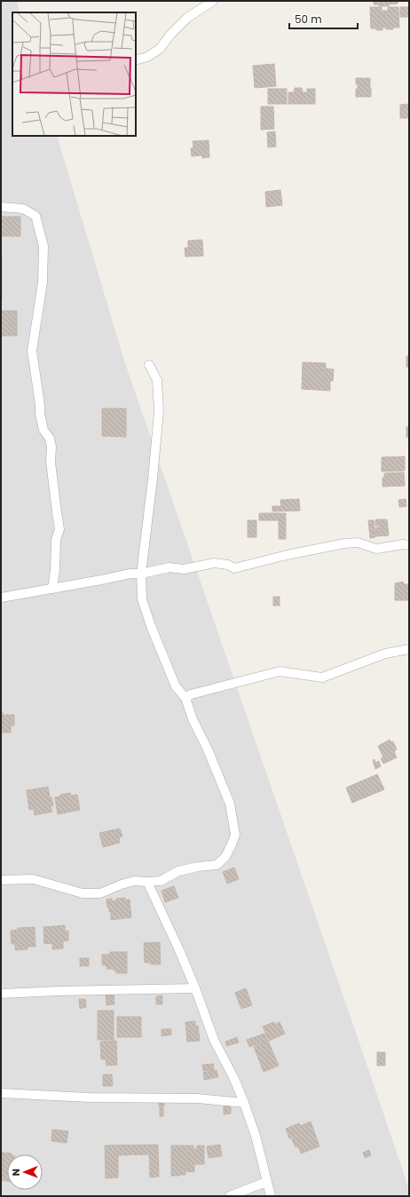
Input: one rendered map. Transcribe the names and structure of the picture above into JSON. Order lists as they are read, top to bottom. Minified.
{"scale_bar":"50 m","north":"left"}
